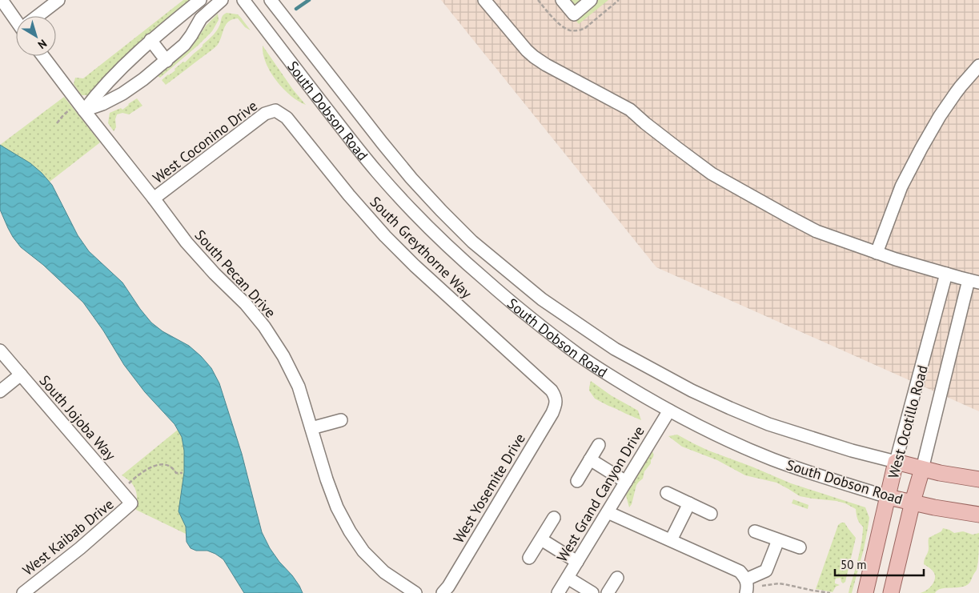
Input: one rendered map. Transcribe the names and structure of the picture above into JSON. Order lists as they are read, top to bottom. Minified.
{"streets":{"main road":["South Dobson Road","West Ocotillo Road"],"street":["West Coconino Drive","South Greythorne Way","South Pecan Drive","South Jojoba Way","West Yosemite Drive","West Grand Canyon Drive","West Kaibab Drive"]},"crossings":[["South Dobson Road","West Ocotillo Road"],["South Dobson Road","West Grand Canyon Drive"],["West Coconino Drive","South Greythorne Way"],["West Coconino Drive","South Pecan Drive"],["South Greythorne Way","West Yosemite Drive"],["South Jojoba Way","West Kaibab Drive"]],"scale_bar":"50 m","north":"bottom right"}
